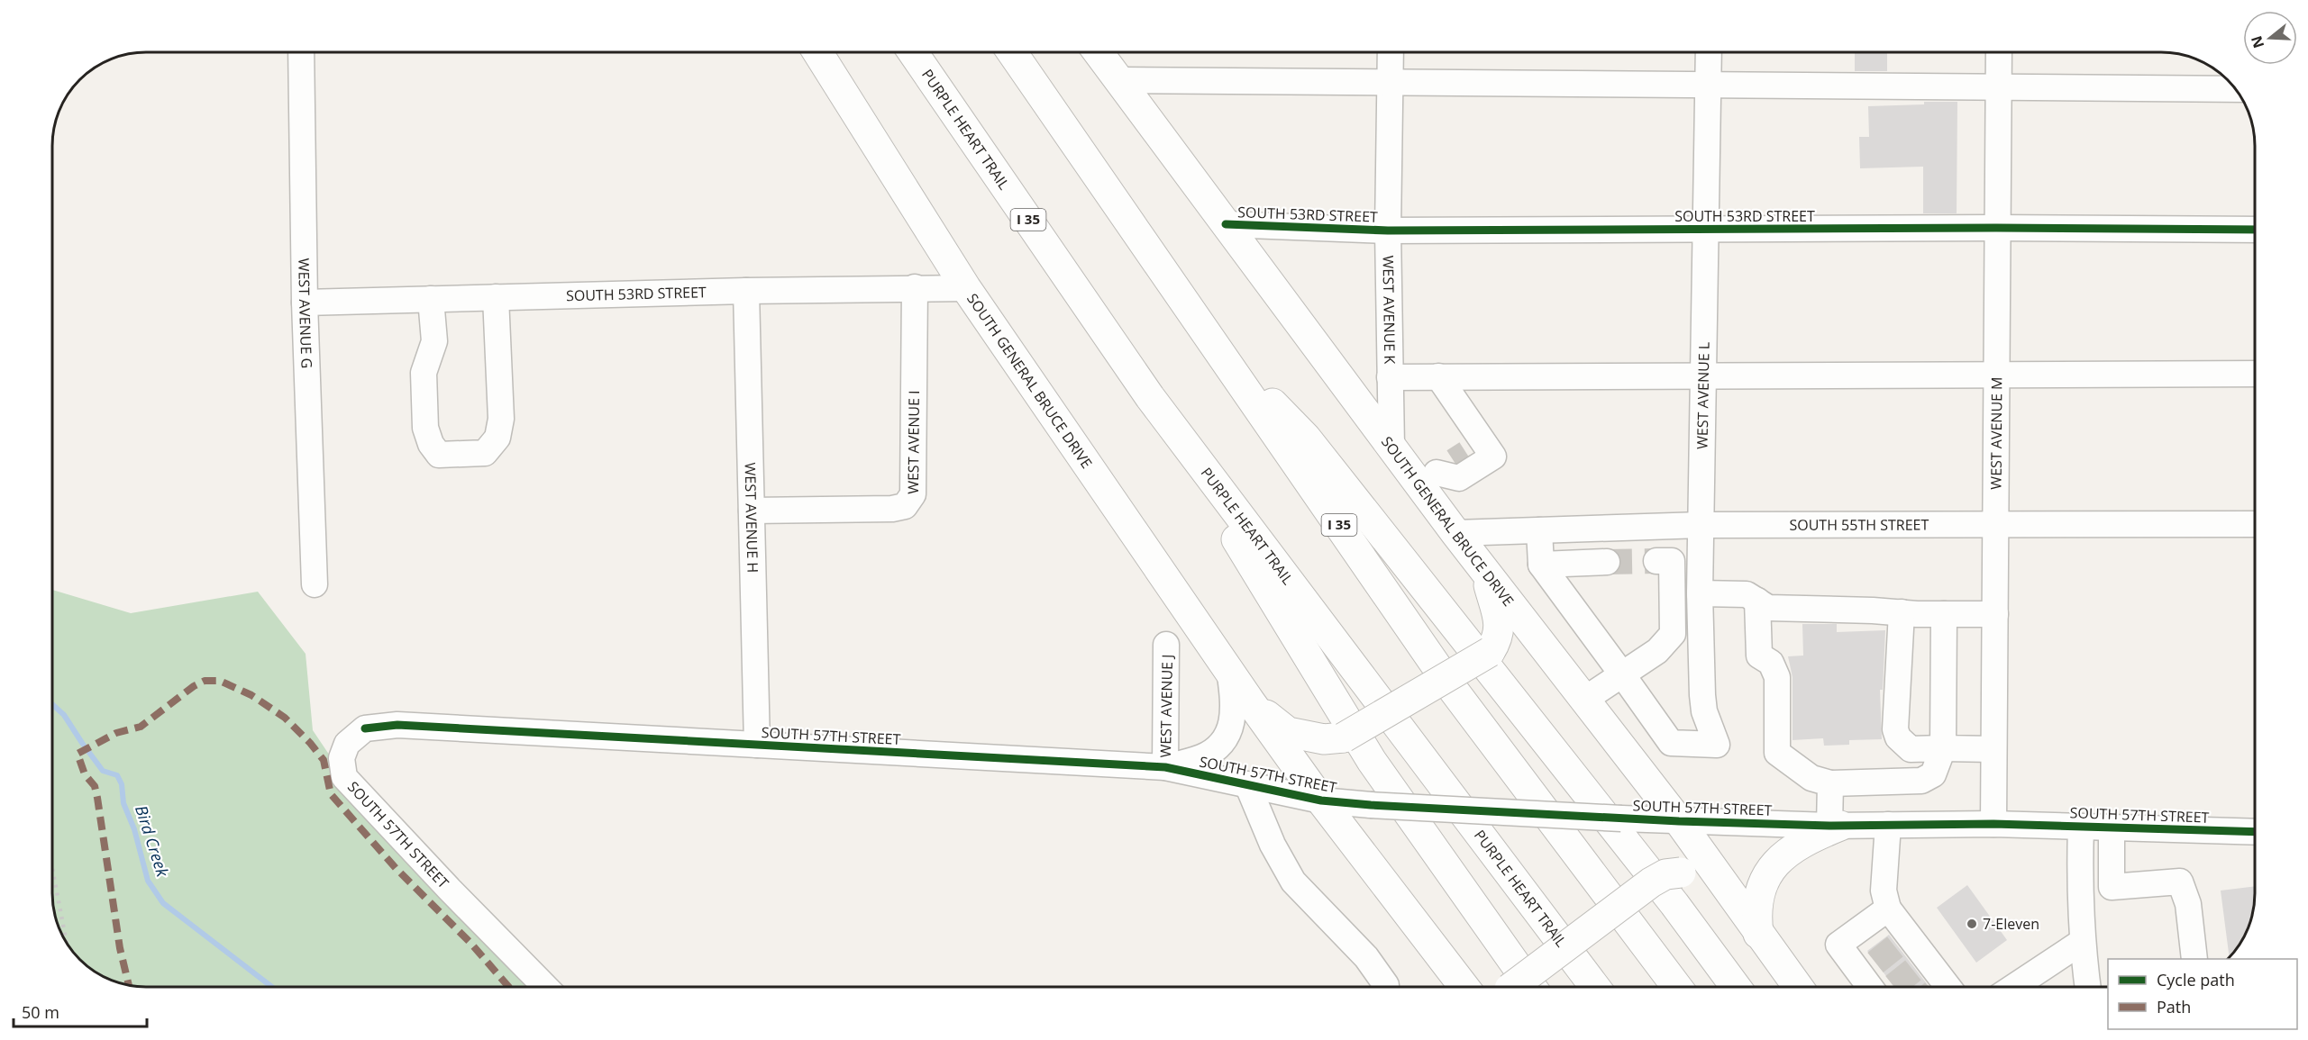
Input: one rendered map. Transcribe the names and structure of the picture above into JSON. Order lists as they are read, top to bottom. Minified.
{"streets":{"main road":["PURPLE HEART TRAIL","I 35","SOUTH GENERAL BRUCE DRIVE"],"street":["SOUTH 53RD STREET","WEST AVENUE K","WEST AVENUE G","WEST AVENUE L","WEST AVENUE M","WEST AVENUE I","WEST AVENUE H","SOUTH 55TH STREET","WEST AVENUE J","SOUTH 57TH STREET"]},"crossings":[["SOUTH 53RD STREET","WEST AVENUE K"],["SOUTH 53RD STREET","WEST AVENUE G"],["SOUTH 53RD STREET","SOUTH GENERAL BRUCE DRIVE"],["SOUTH 53RD STREET","WEST AVENUE L"],["SOUTH 53RD STREET","WEST AVENUE M"],["SOUTH 53RD STREET","WEST AVENUE I"],["SOUTH 53RD STREET","WEST AVENUE H"],["WEST AVENUE K","SOUTH GENERAL BRUCE DRIVE"],["SOUTH GENERAL BRUCE DRIVE","SOUTH 55TH STREET"],["SOUTH GENERAL BRUCE DRIVE","SOUTH 57TH STREET"],["WEST AVENUE L","SOUTH 55TH STREET"],["WEST AVENUE M","SOUTH 55TH STREET"],["WEST AVENUE M","SOUTH 57TH STREET"],["WEST AVENUE I","WEST AVENUE H"],["WEST AVENUE H","SOUTH 57TH STREET"],["WEST AVENUE J","SOUTH 57TH STREET"]],"water":["Bird Creek"],"places":["7-Eleven"],"legend":["Cycle path","Path"],"scale_bar":"50 m","north":"left"}
